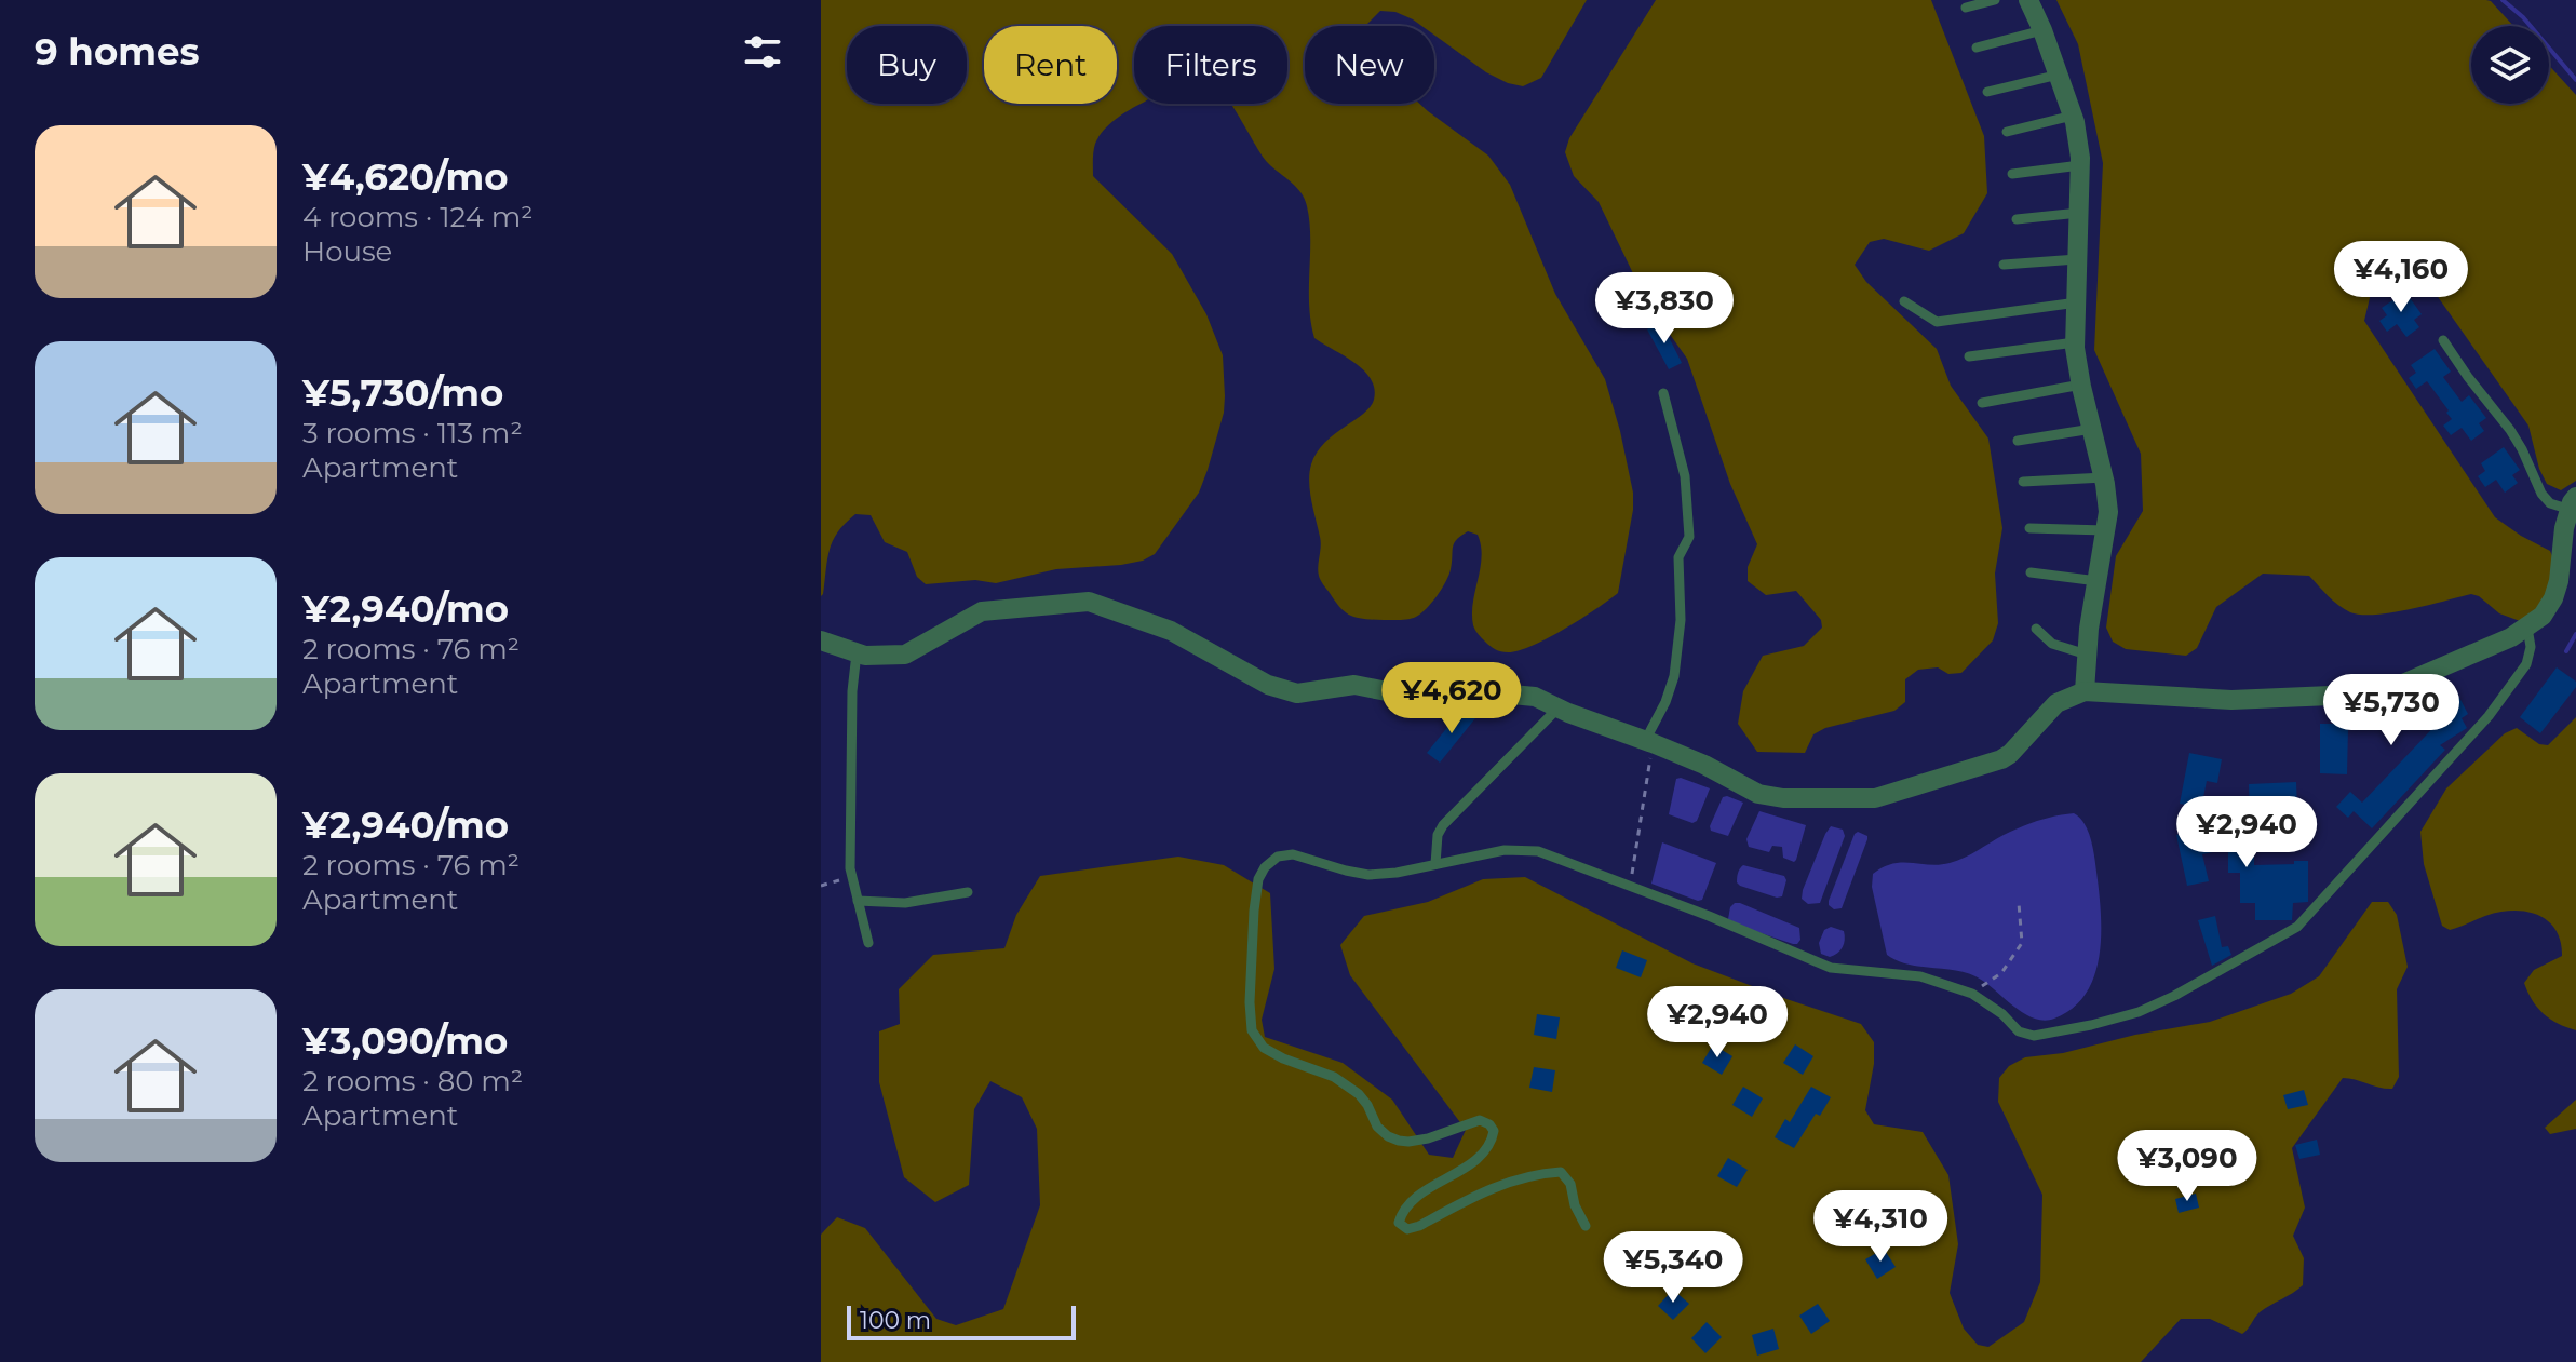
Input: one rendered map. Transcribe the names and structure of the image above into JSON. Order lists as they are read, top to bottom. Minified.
{"scale_bar":"100 m","page":{"heading":"9 homes","chip":["Buy","Rent","Filters","New"],"list":[{"name":"¥4,620/mo","note":"4 rooms · 124 m² · House"},{"name":"¥5,730/mo","note":"3 rooms · 113 m² · Apartment"},{"name":"¥2,940/mo","note":"2 rooms · 76 m² · Apartment"},{"name":"¥2,940/mo","note":"2 rooms · 76 m² · Apartment"},{"name":"¥3,090/mo","note":"2 rooms · 80 m² · Apartment"}],"price":["¥4,160","¥3,830","¥4,620","¥5,730","¥2,940","¥2,940","¥3,090","¥4,310","¥5,340"],"scale":"100 m"}}
